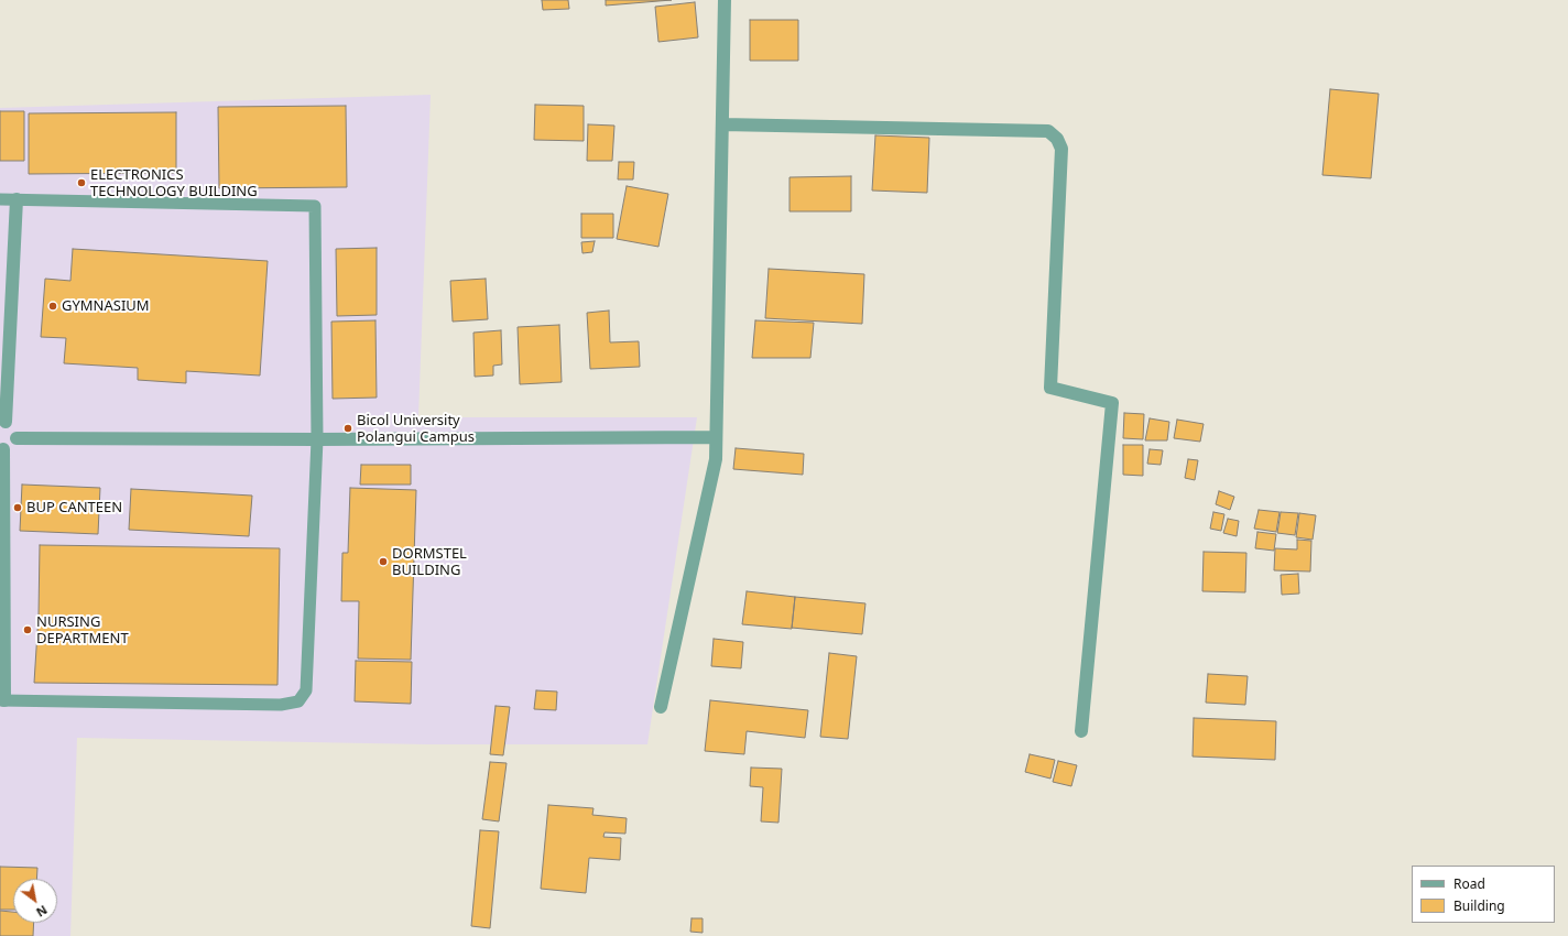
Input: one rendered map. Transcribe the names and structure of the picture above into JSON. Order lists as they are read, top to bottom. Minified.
{"places":["ELECTRONICS TECHNOLOGY BUILDING","GYMNASIUM","Bicol University Polangui Campus","BUP CANTEEN","DORMSTEL BUILDING","NURSING DEPARTMENT"],"legend":["Road","Building"],"north":"bottom right"}
